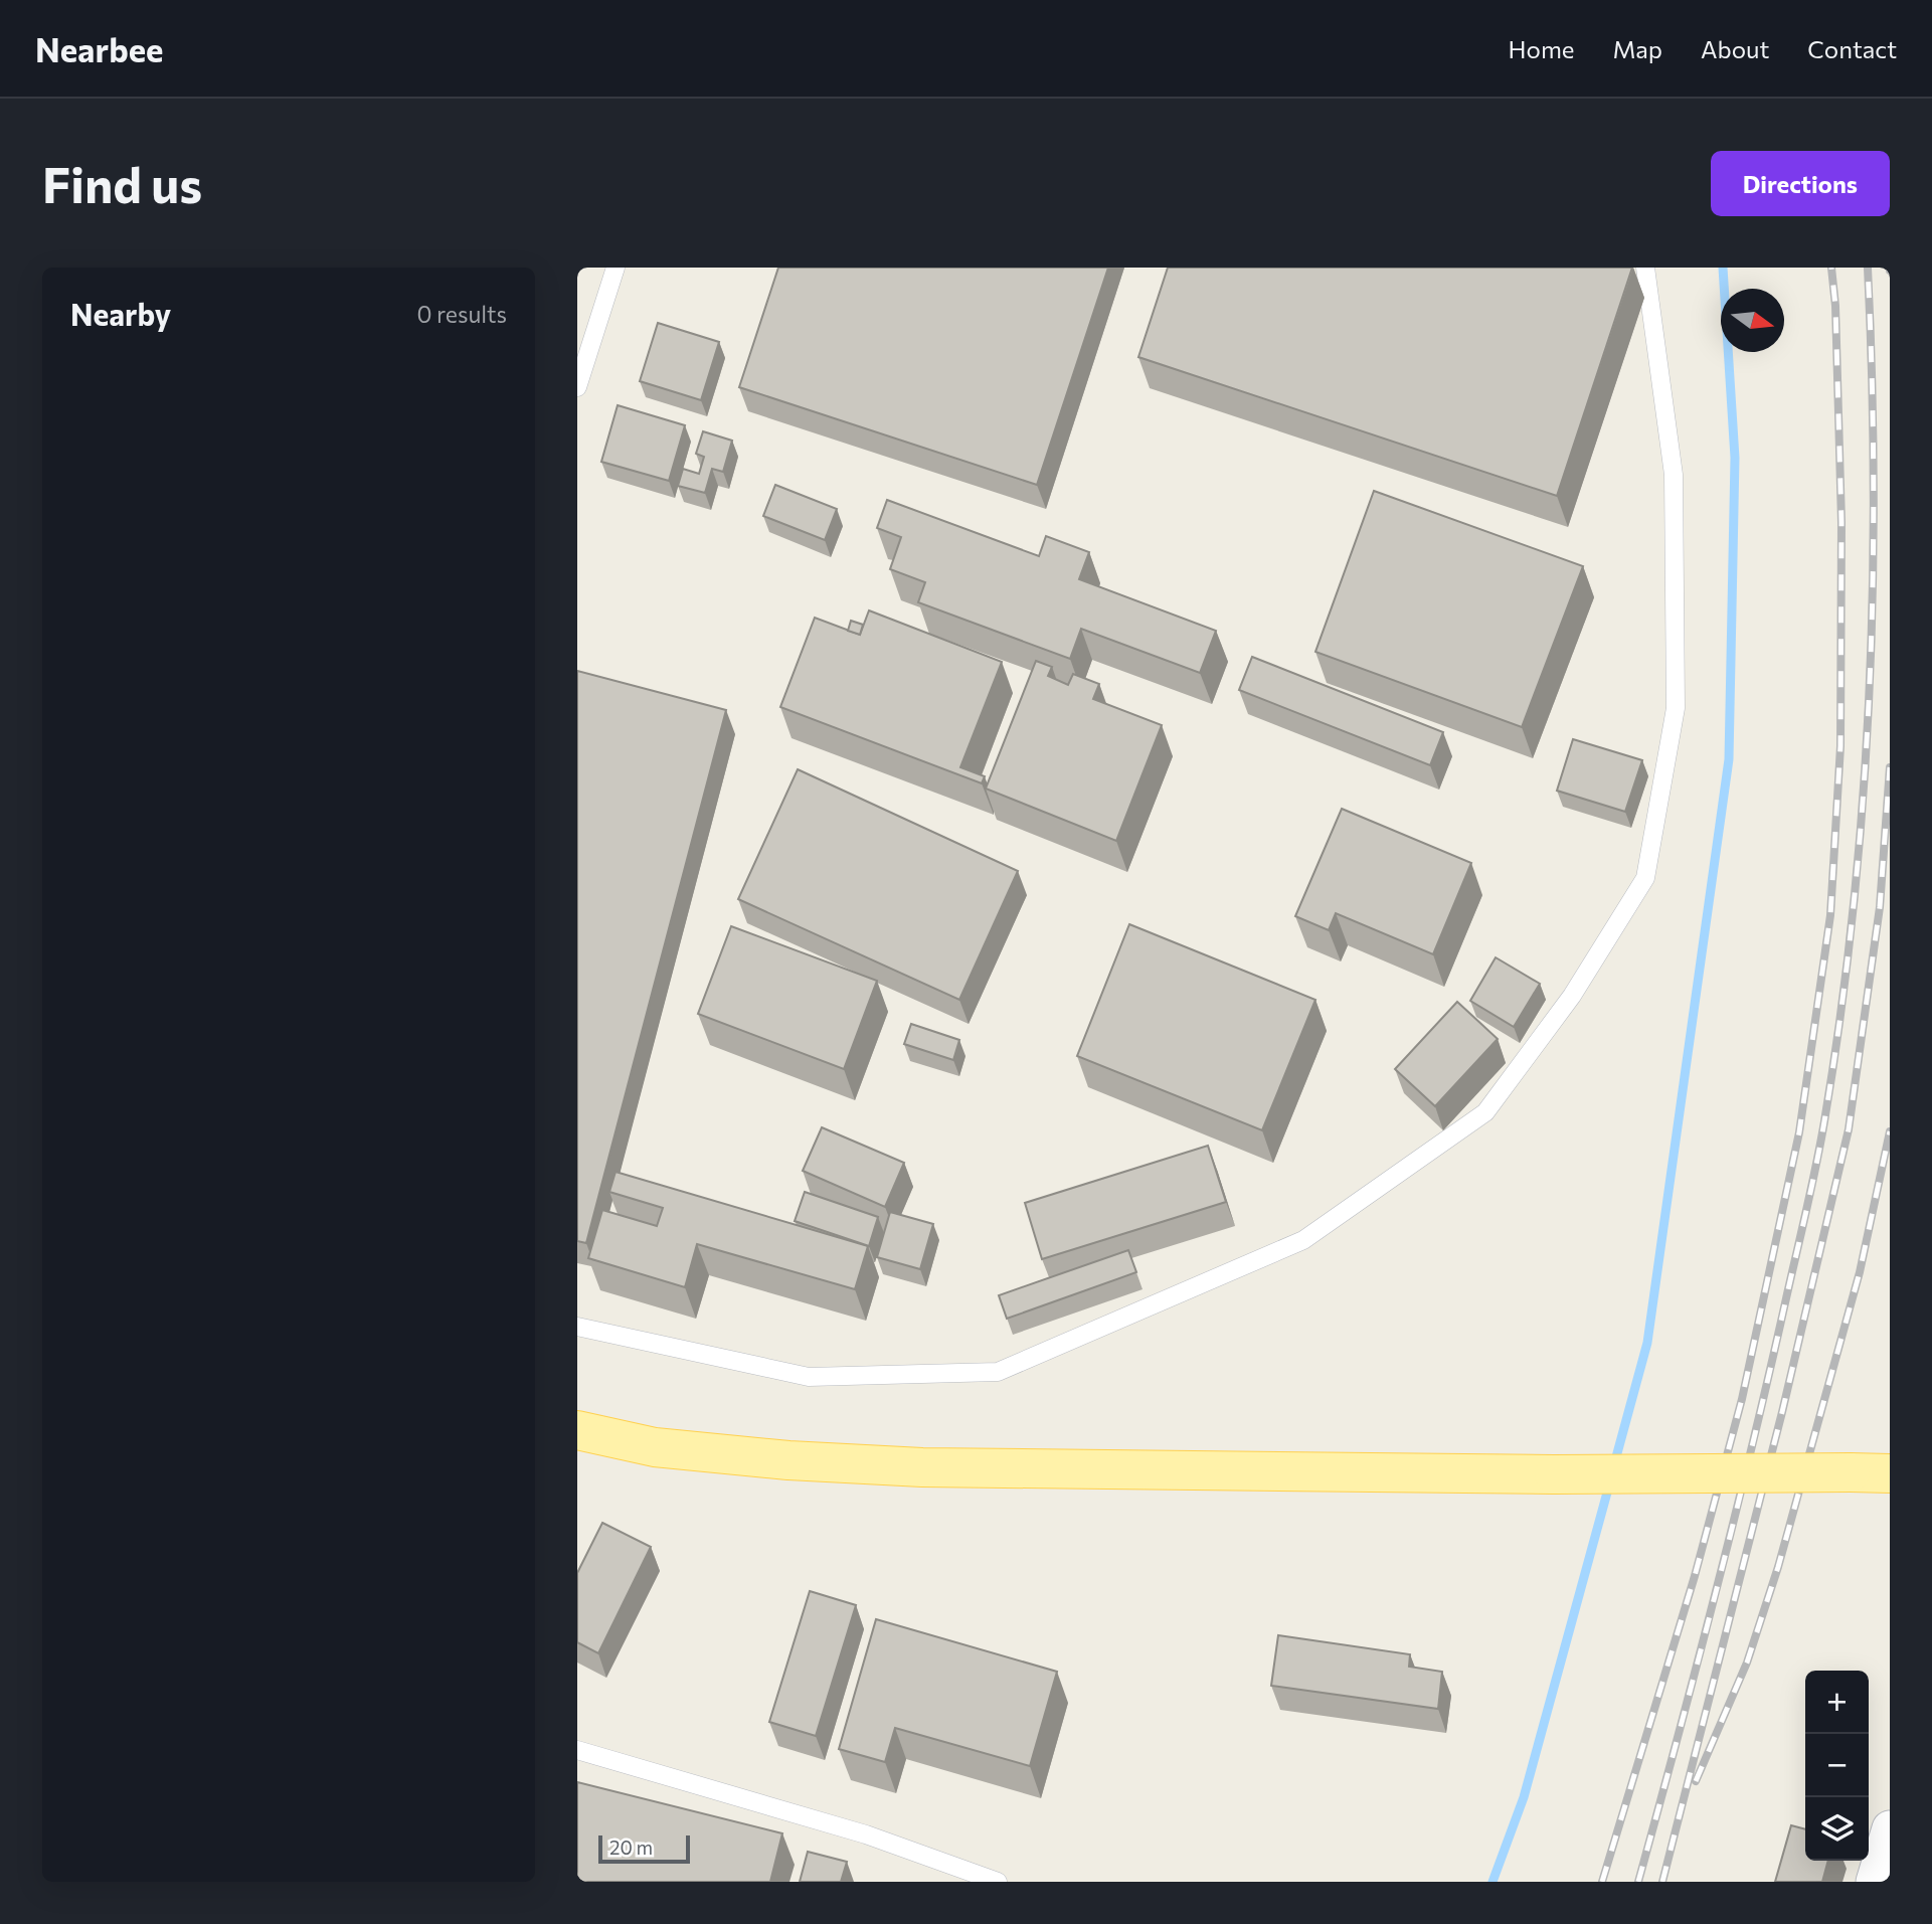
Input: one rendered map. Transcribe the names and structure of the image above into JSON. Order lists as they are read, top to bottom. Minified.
{"scale_bar":"20 m","north":"right","page":{"header":"Nearbee","nav":["Home","Map","About","Contact"],"buttons":"Directions","title":"Find us","heading":["Nearby","0 results"],"map_buttons":["+","−"],"scale":"20 m"}}
